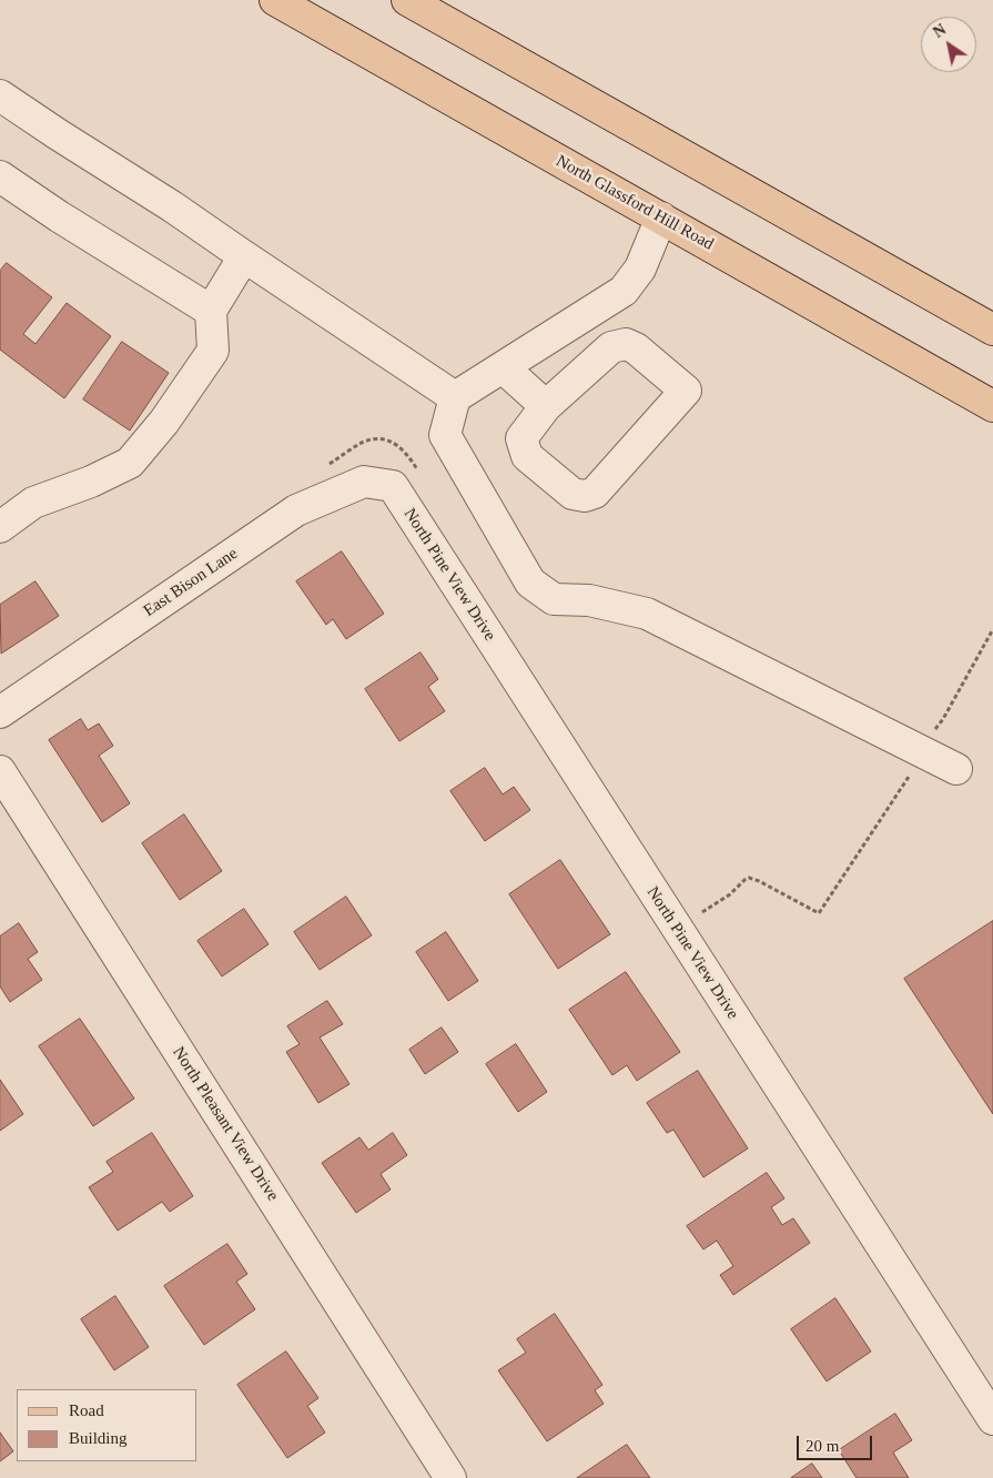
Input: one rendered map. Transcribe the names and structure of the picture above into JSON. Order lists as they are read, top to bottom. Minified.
{"streets":{"main road":["North Glassford Hill Road"],"street":["North Pine View Drive","East Bison Lane","North Pleasant View Drive"]},"crossings":[["North Pine View Drive","East Bison Lane"]],"legend":["Road","Building"],"scale_bar":"20 m","north":"top left"}
